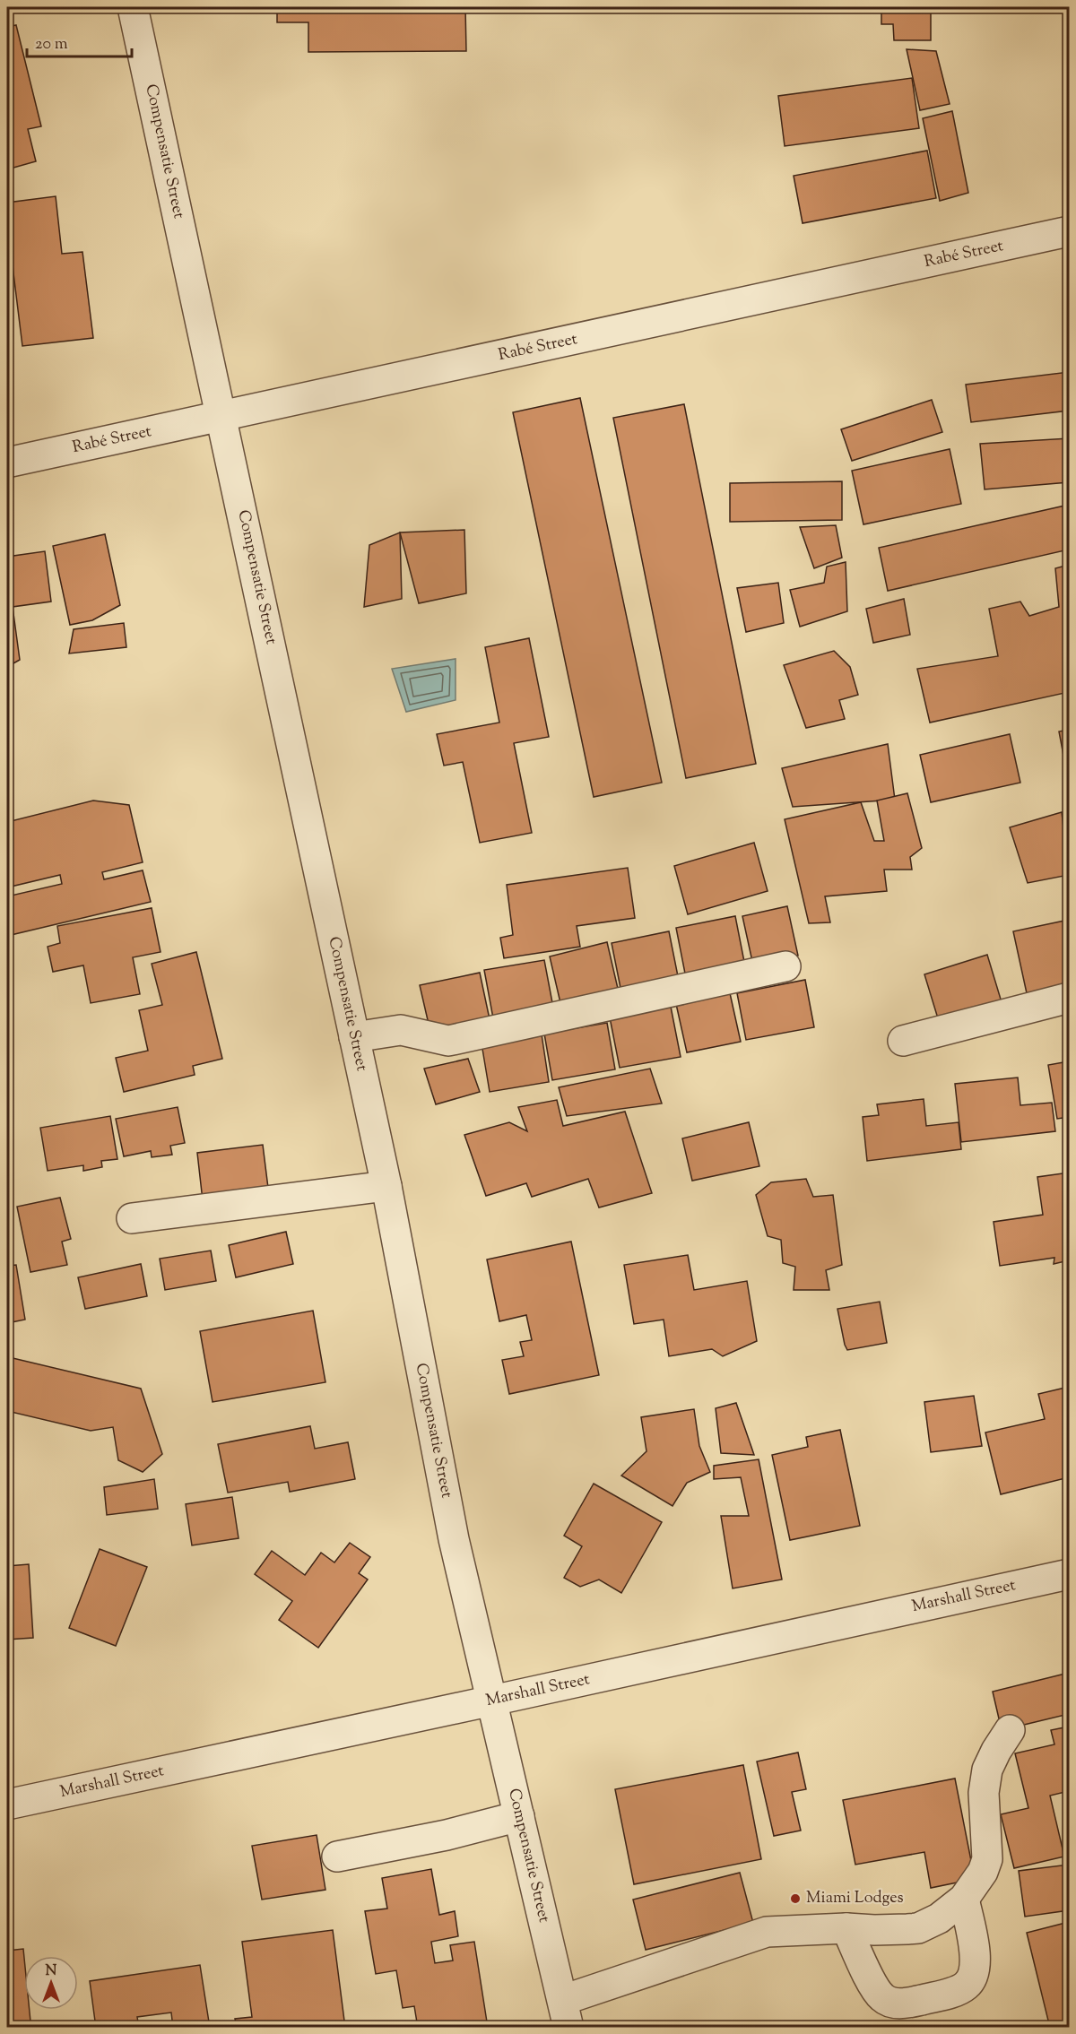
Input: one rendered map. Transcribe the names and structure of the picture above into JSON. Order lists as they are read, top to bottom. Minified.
{"streets":{"street":["Compensatie Street","Rabé Street","Marshall Street"]},"crossings":[["Compensatie Street","Rabé Street"],["Compensatie Street","Marshall Street"]],"places":["Miami Lodges"],"scale_bar":"20 m","north":"top"}
